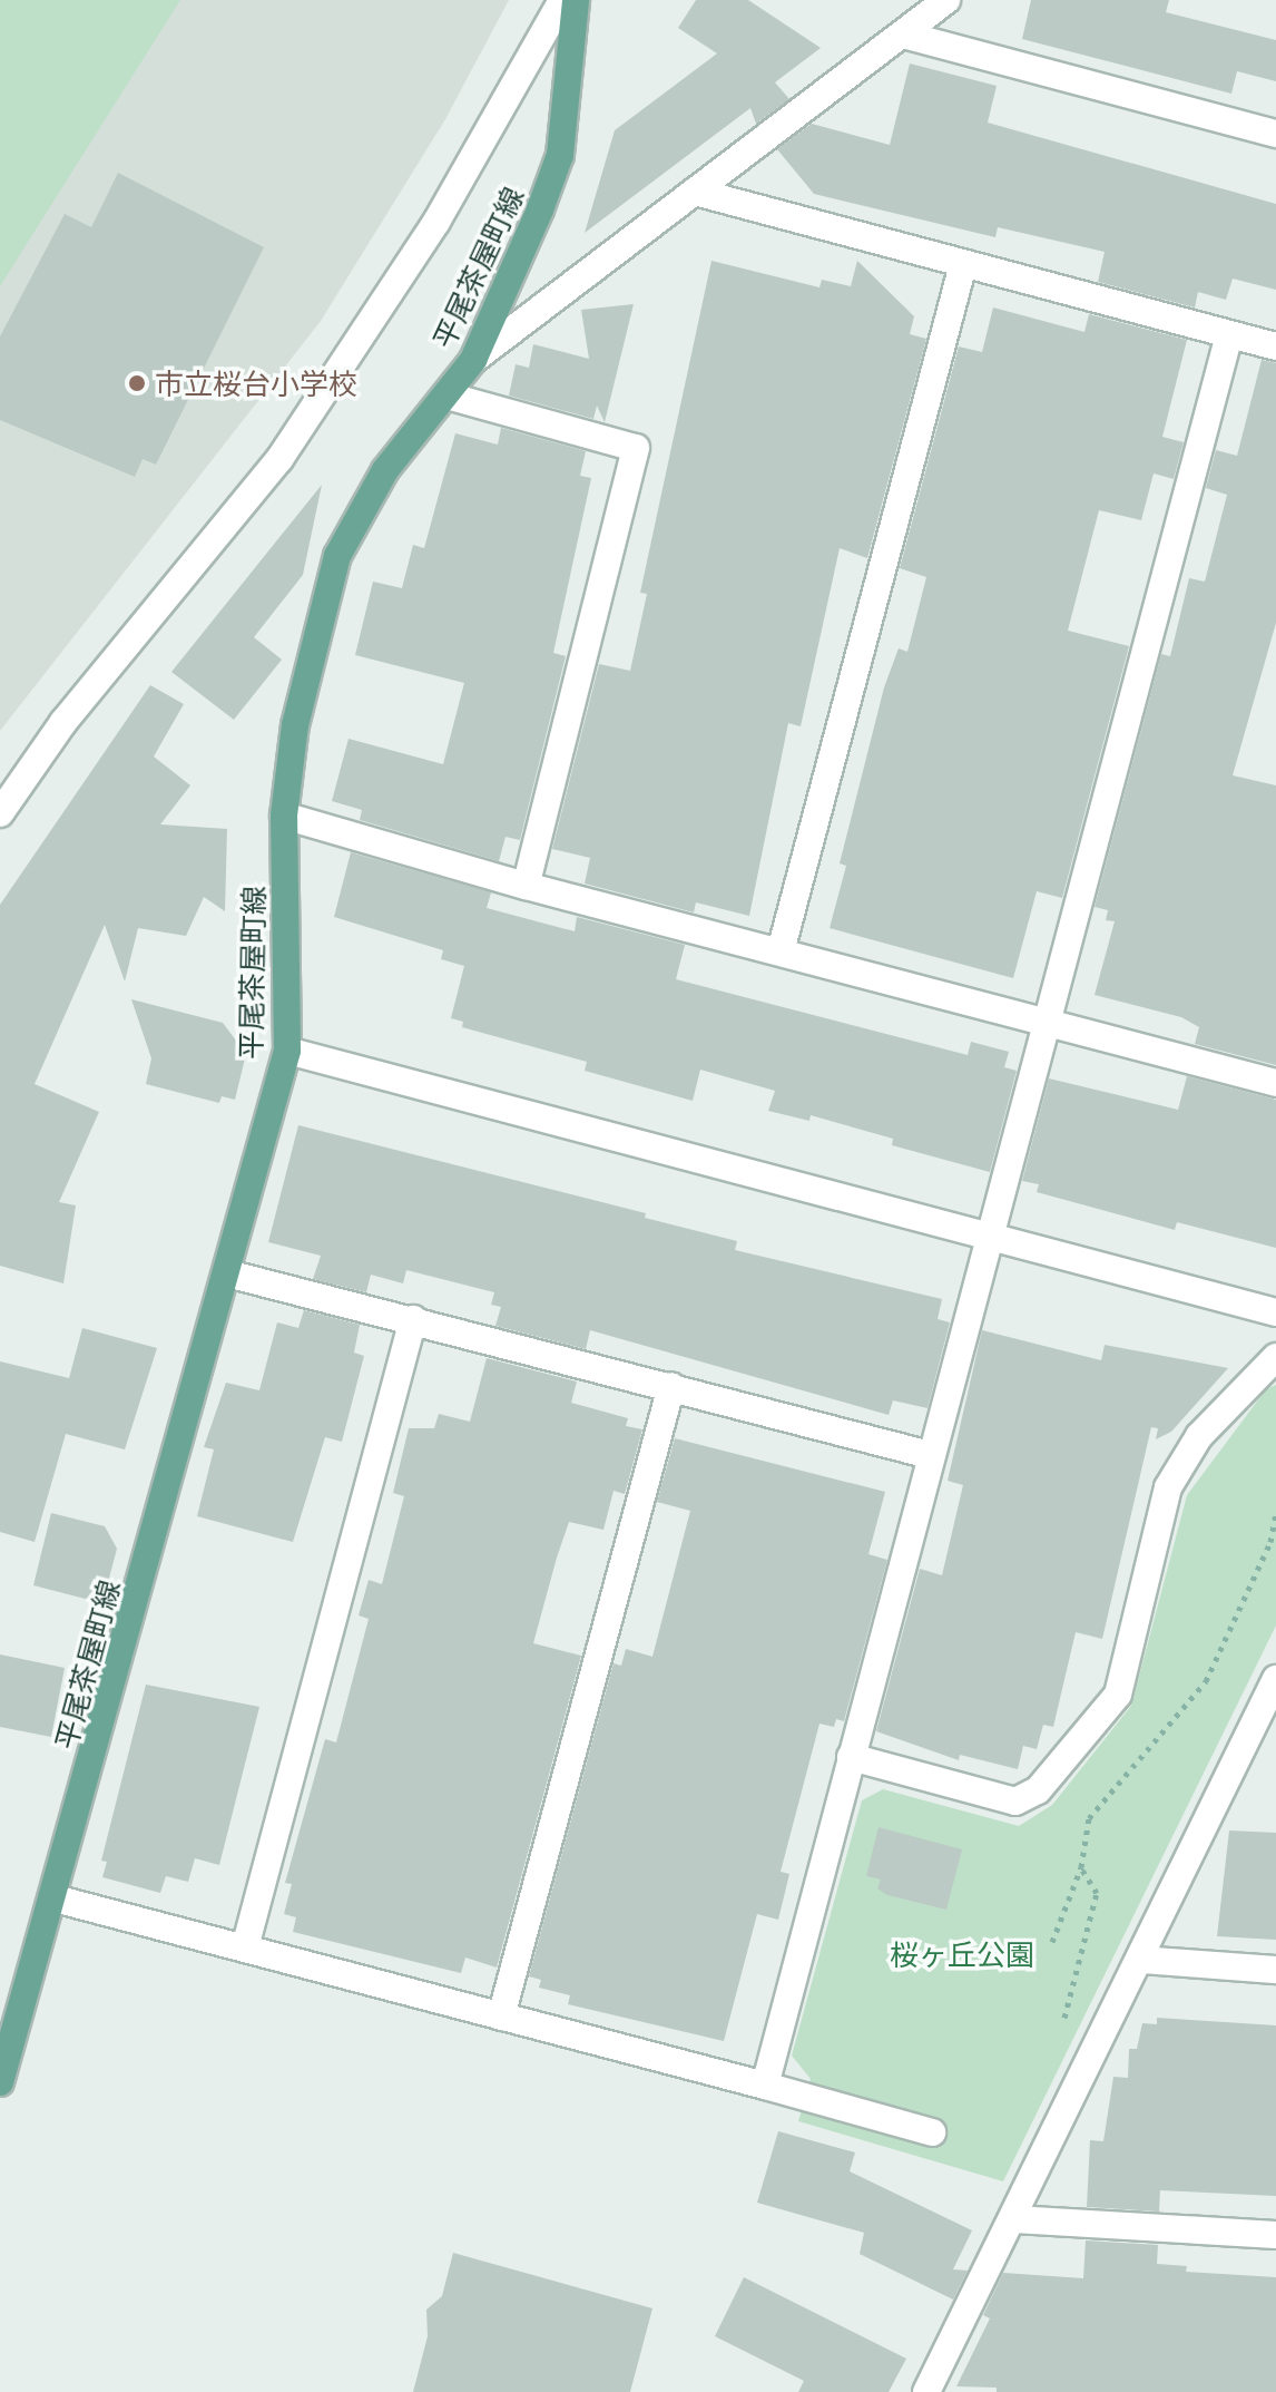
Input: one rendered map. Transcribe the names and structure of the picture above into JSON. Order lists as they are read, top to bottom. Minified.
{"streets":{"main road":["平尾茶屋町線"]},"parks":["桜ヶ丘公園"],"places":["市立桜台小学校"]}
